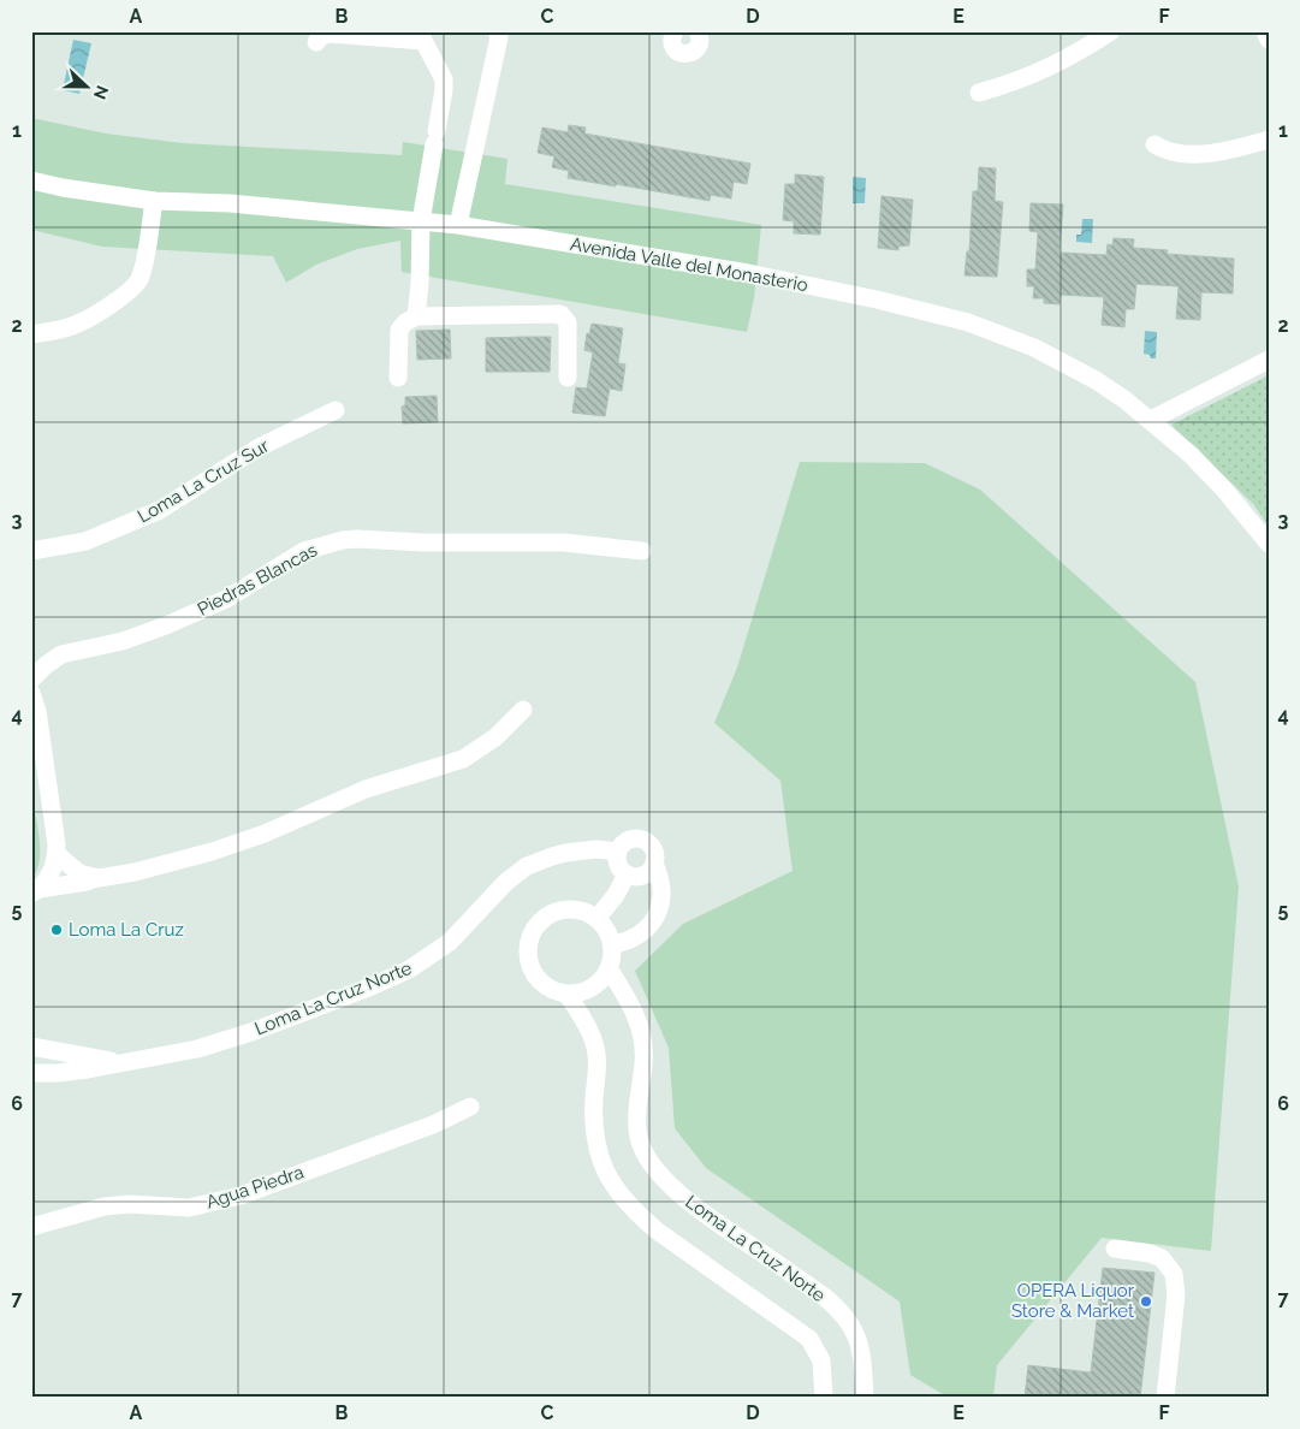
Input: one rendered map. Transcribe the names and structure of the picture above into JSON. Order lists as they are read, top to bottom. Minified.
{"streets":{"street":["Avenida Valle del Monasterio","Loma La Cruz Sur","Piedras Blancas","Loma La Cruz Norte","Agua Piedra"]},"places":["Loma La Cruz","OPERA Liquor Store & Market"],"north":"right","grid":{"columns":["A","B","C","D","E","F"],"rows":["1","2","3","4","5","6","7"]}}
